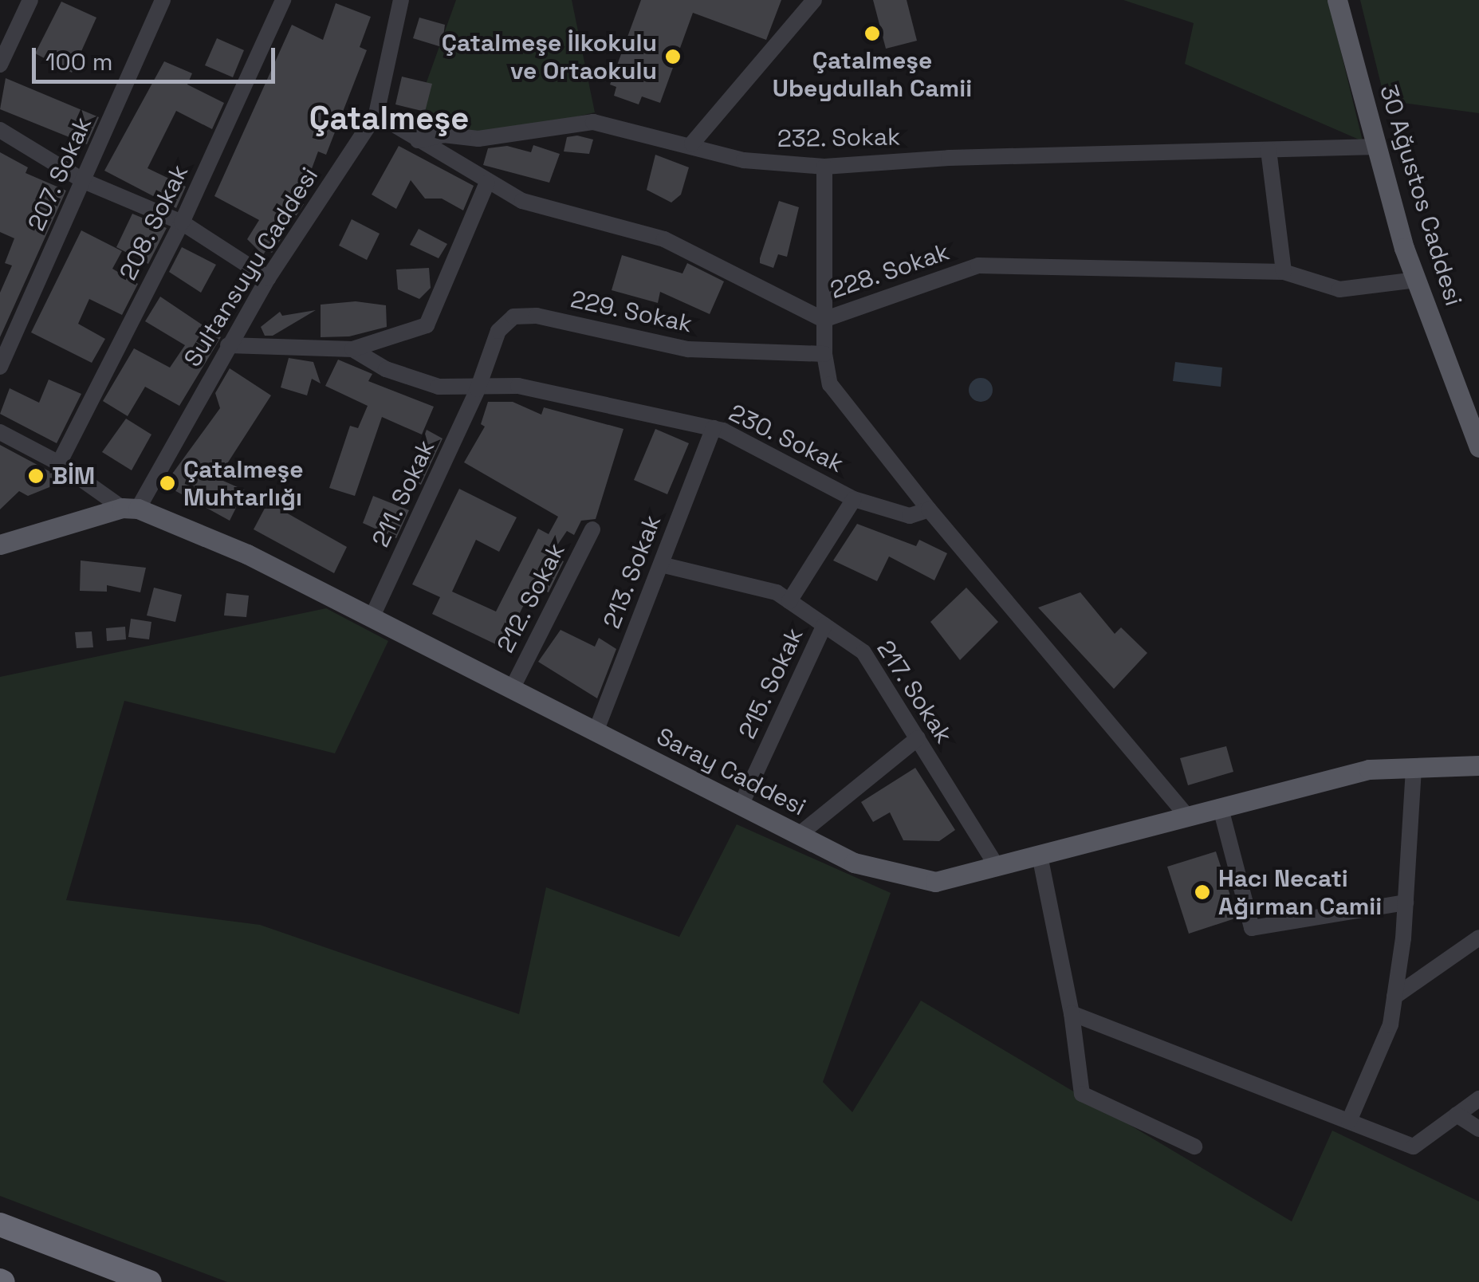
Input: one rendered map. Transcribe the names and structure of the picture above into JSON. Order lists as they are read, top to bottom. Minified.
{"streets":{"main road":["30 Ağustos Caddesi","Saray Caddesi"],"street":["232. Sokak","207. Sokak","208. Sokak","Sultansuyu Caddesi","228. Sokak","229. Sokak","230. Sokak","211. Sokak","213. Sokak","212. Sokak","215. Sokak","217. Sokak"]},"crossings":[["232. Sokak","30 Ağustos Caddesi"],["232. Sokak","228. Sokak"],["30 Ağustos Caddesi","228. Sokak"],["Sultansuyu Caddesi","228. Sokak"],["Sultansuyu Caddesi","230. Sokak"],["Sultansuyu Caddesi","Saray Caddesi"],["229. Sokak","230. Sokak"],["229. Sokak","211. Sokak"],["230. Sokak","211. Sokak"],["230. Sokak","213. Sokak"],["211. Sokak","Saray Caddesi"],["213. Sokak","217. Sokak"],["213. Sokak","Saray Caddesi"],["212. Sokak","Saray Caddesi"],["215. Sokak","217. Sokak"],["215. Sokak","Saray Caddesi"],["217. Sokak","Saray Caddesi"]],"districts":["Çatalmeşe"],"places":["Çatalmeşe Ubeydullah Camii","Çatalmeşe İlkokulu ve Ortaokulu","BİM","Çatalmeşe Muhtarlığı","Hacı Necati Ağırman Camii"],"scale_bar":"100 m"}
